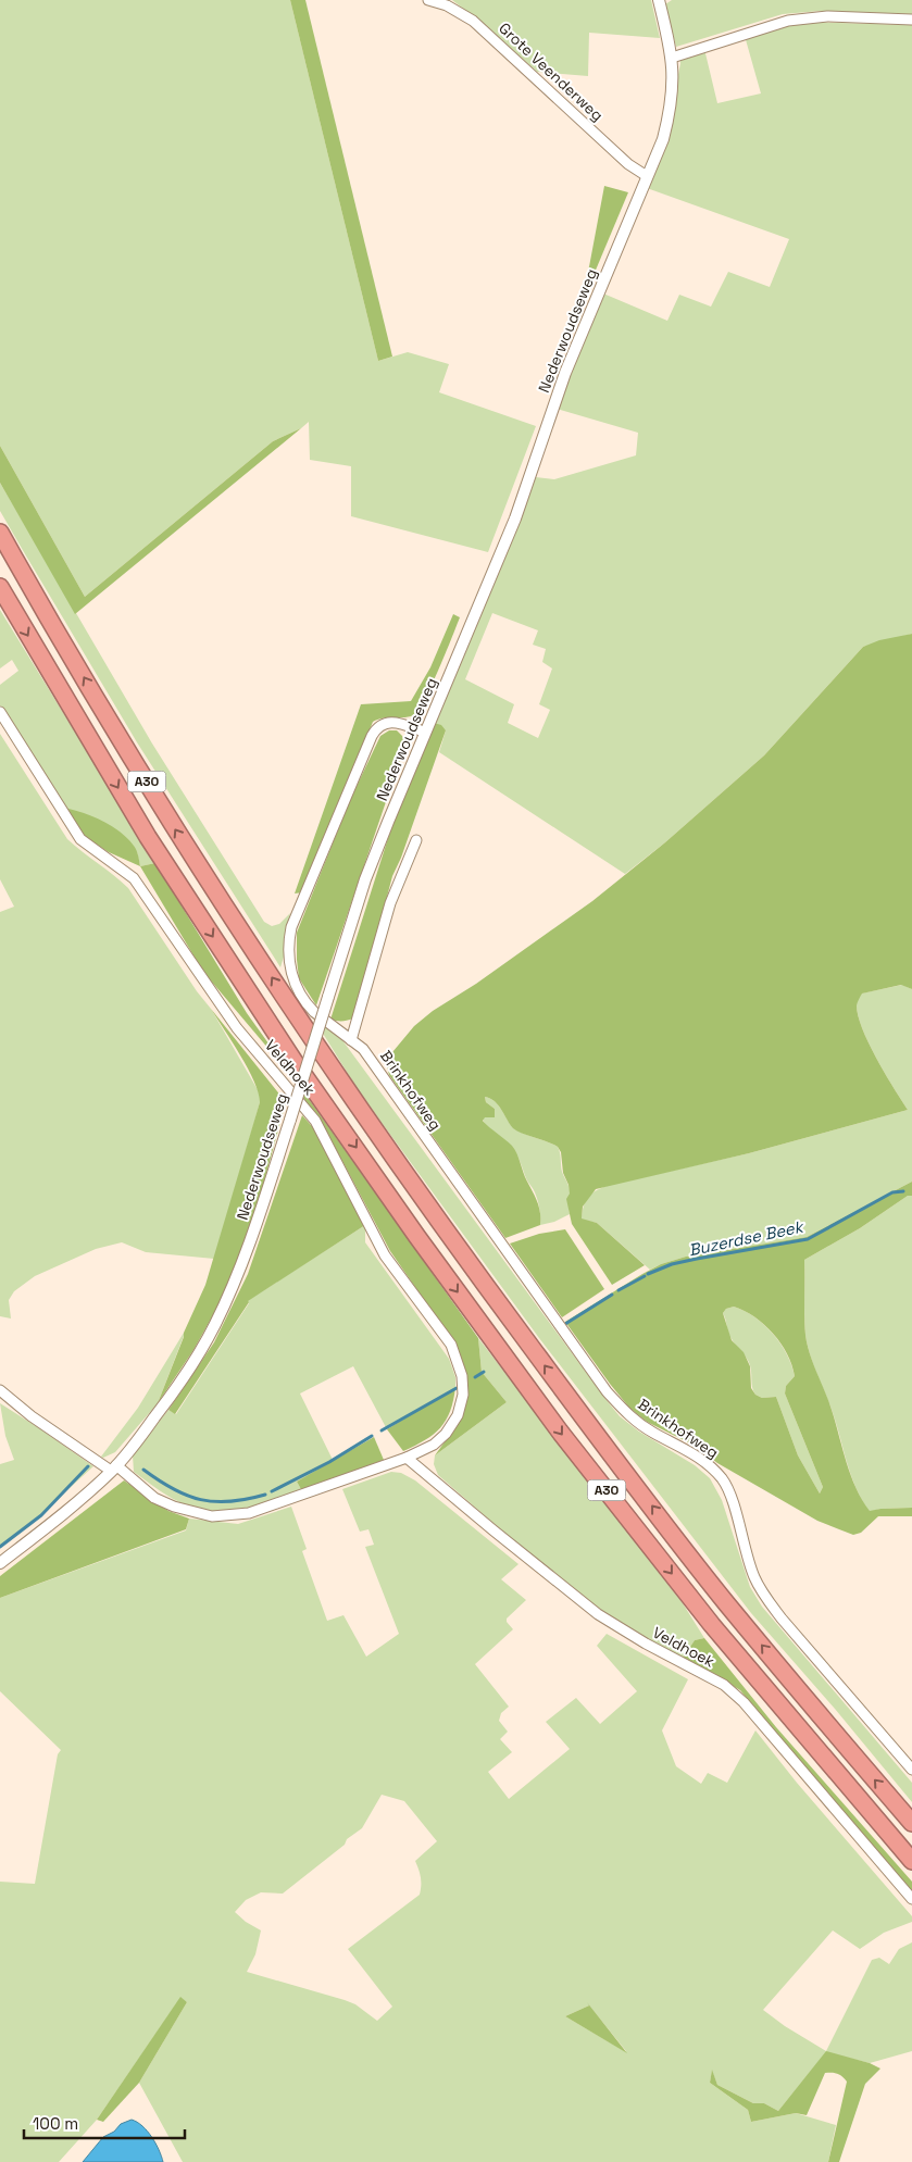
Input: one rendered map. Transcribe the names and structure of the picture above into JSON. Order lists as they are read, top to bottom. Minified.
{"streets":{"highway":["A30"],"street":["Grote Veenderweg","Nederwoudseweg","Veldhoek","Brinkhofweg"]},"crossings":[["Grote Veenderweg","Nederwoudseweg"],["Nederwoudseweg","Veldhoek"],["Nederwoudseweg","Brinkhofweg"]],"water":["Buzerdse Beek"],"scale_bar":"100 m"}
